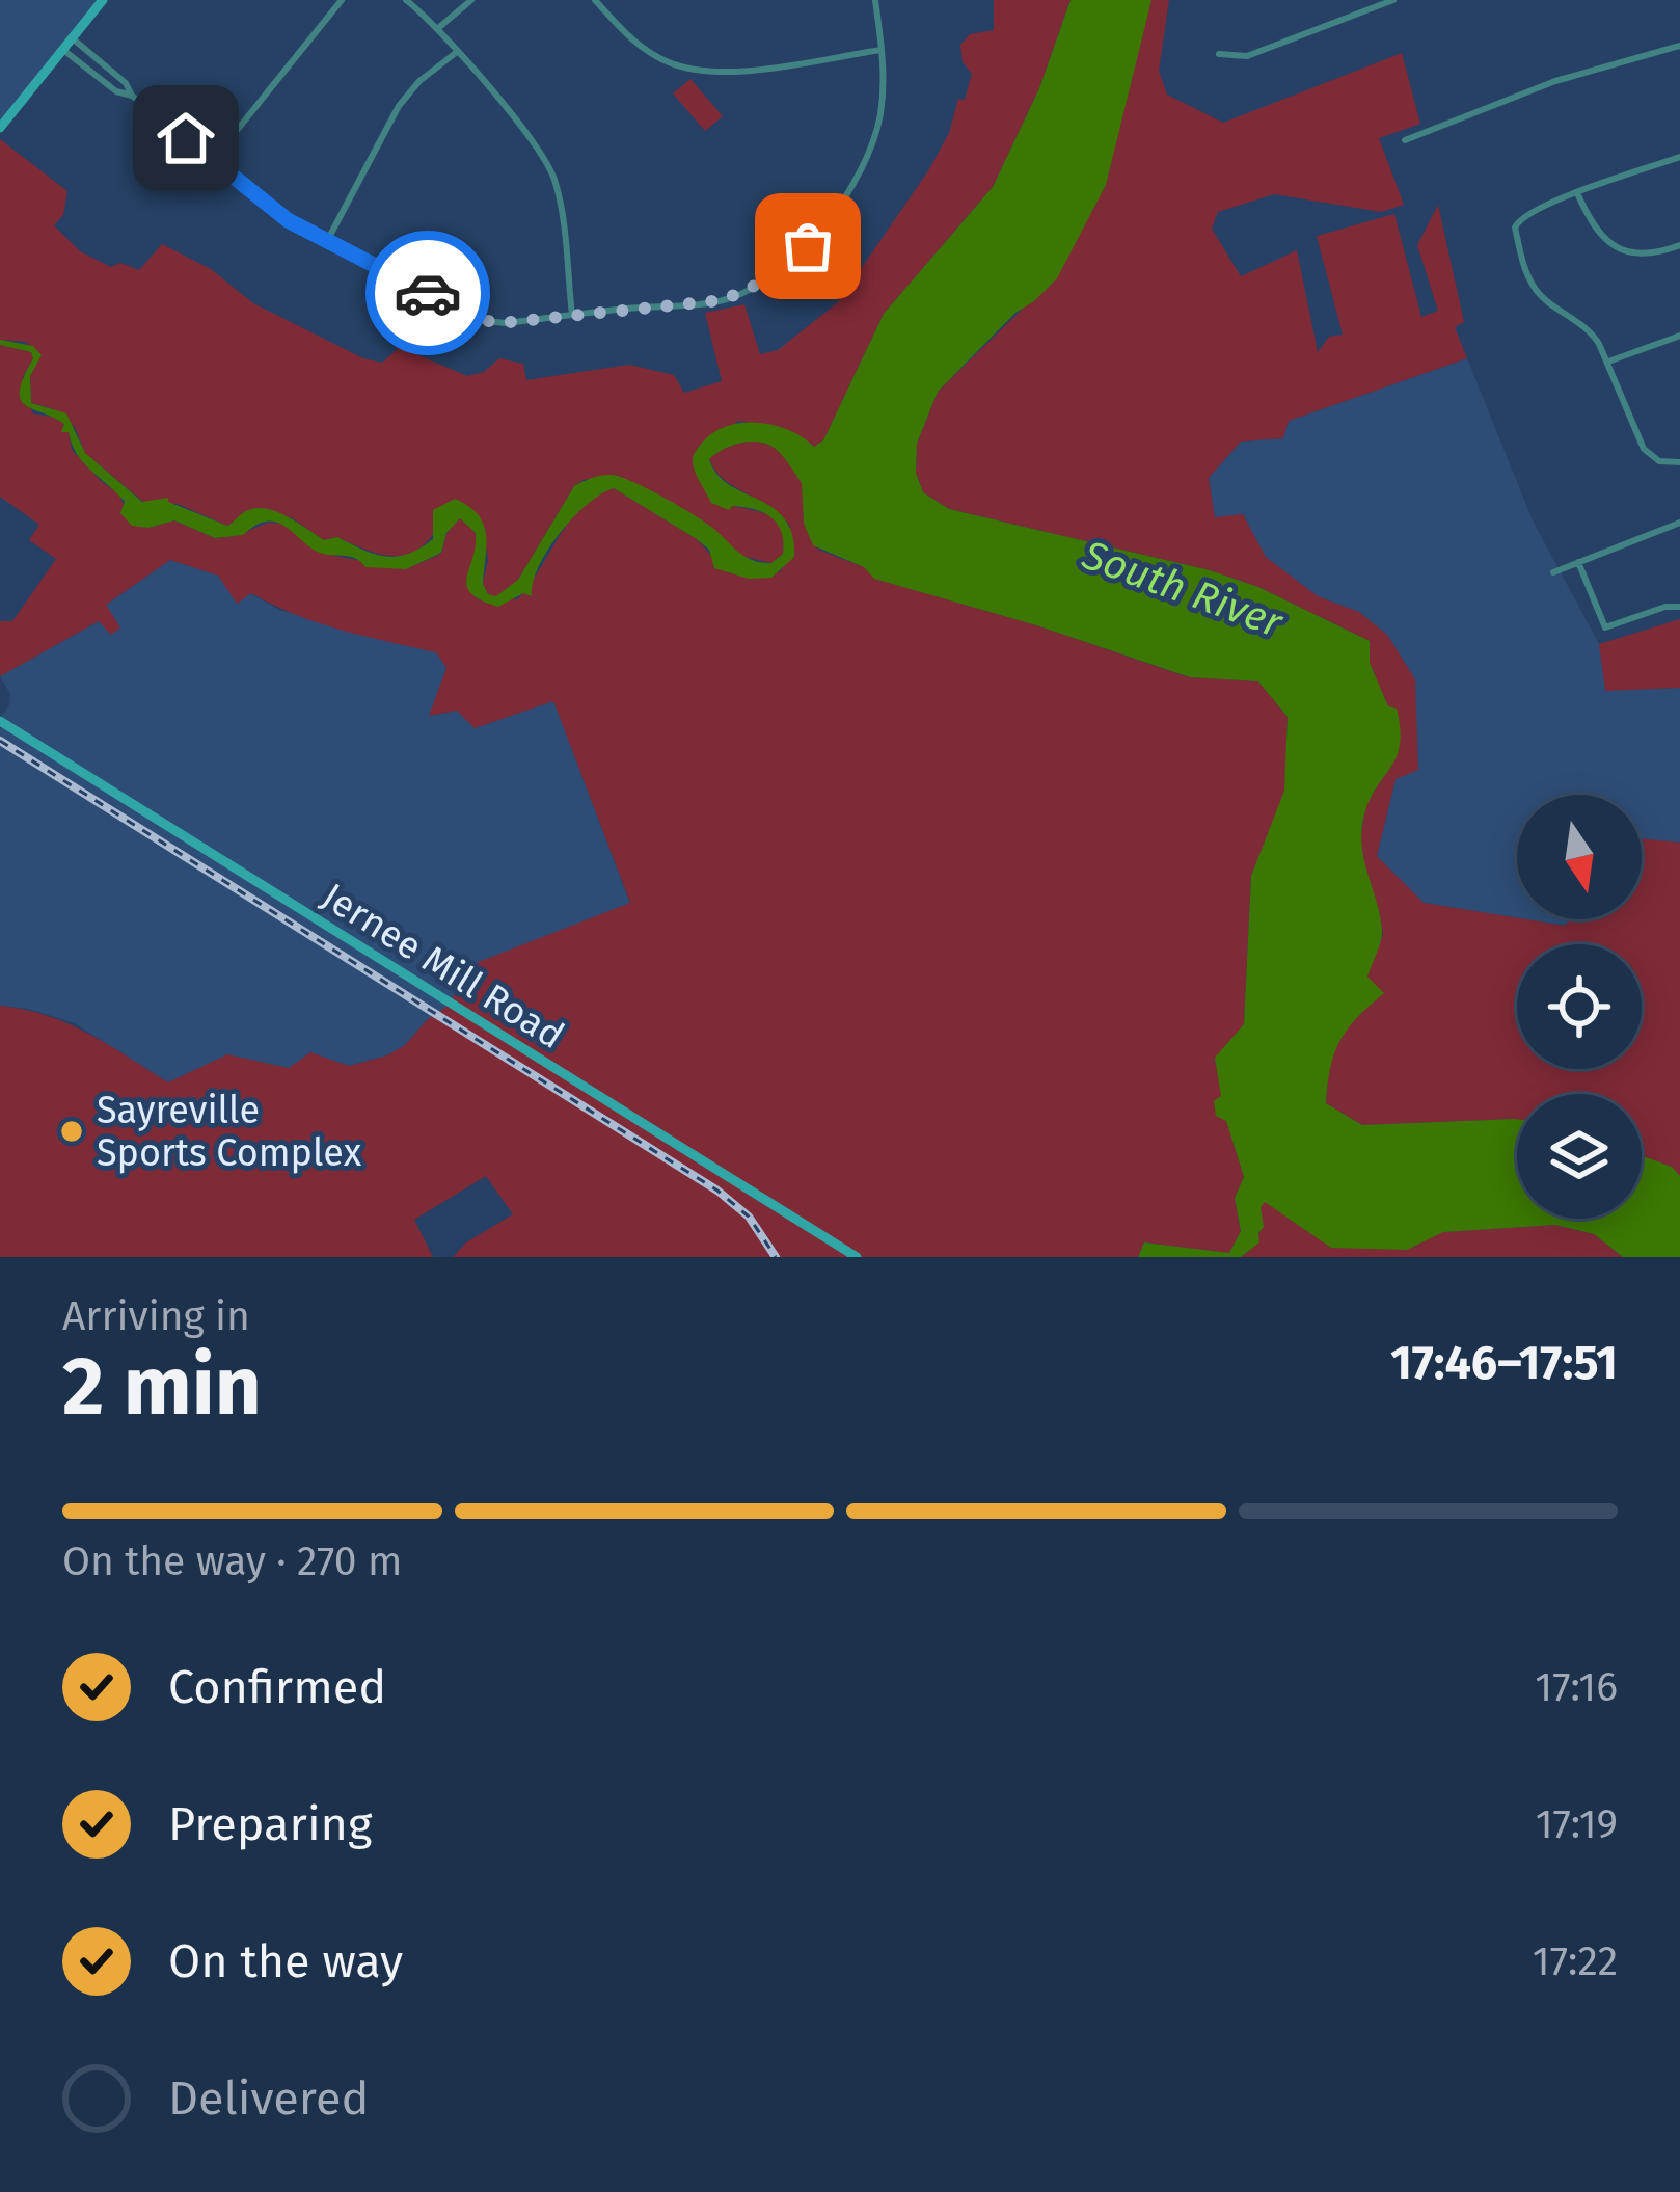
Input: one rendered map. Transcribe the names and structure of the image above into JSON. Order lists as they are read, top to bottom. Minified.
{"streets":{"street":["Jernee Mill Road"]},"water":["South River"],"places":["Sayreville Sports Complex"],"north":"bottom","page":{"heading":["2 min","Arriving in","17:46–17:51"],"bar":"On the way · 270 m","list":[["Confirmed","17:16"],["Preparing","17:19"],["On the way","17:22"],"Delivered"]}}
